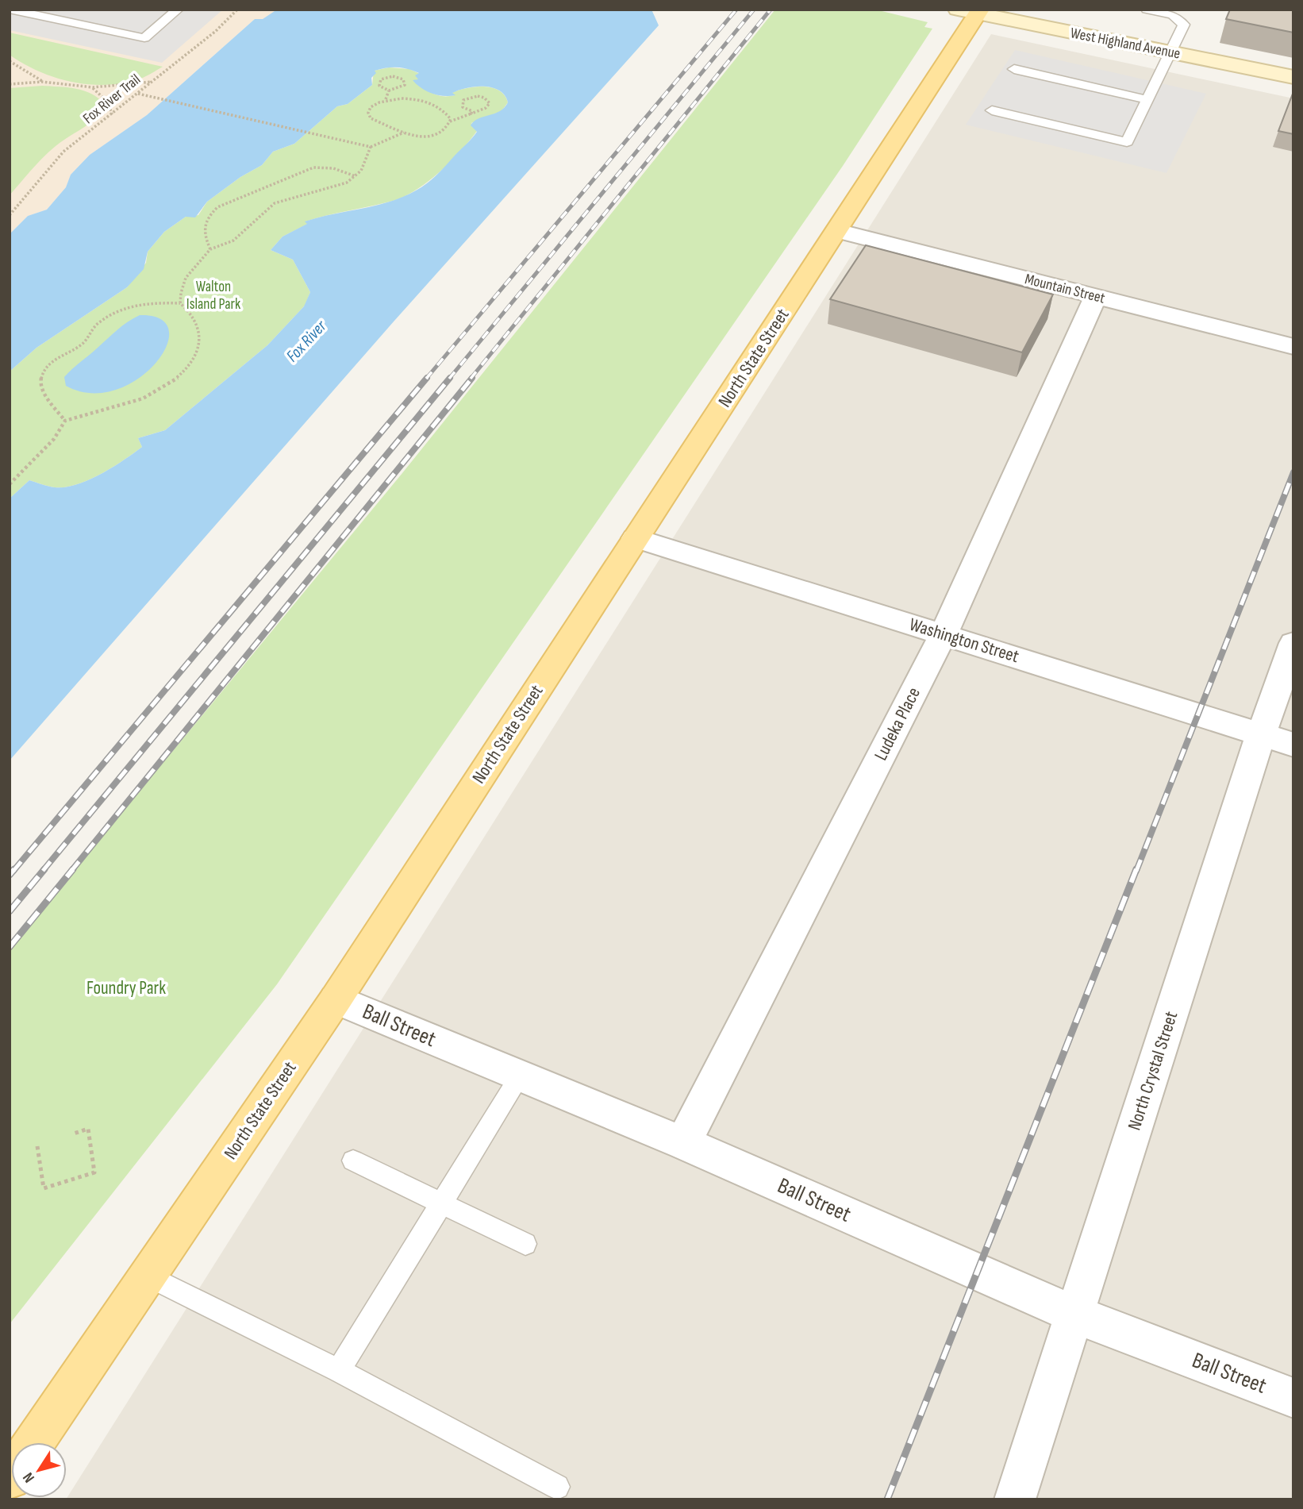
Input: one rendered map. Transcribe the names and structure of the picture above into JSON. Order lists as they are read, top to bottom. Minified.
{"streets":{"main road":["West Highland Avenue","North State Street"],"street":["Mountain Street","Washington Street","Ludeka Place","Ball Street","North Crystal Street"],"path":["Fox River Trail"]},"crossings":[["West Highland Avenue","North State Street"],["Mountain Street","North State Street"],["Mountain Street","Ludeka Place"],["North State Street","Washington Street"],["North State Street","Ball Street"],["Washington Street","Ludeka Place"],["Washington Street","North Crystal Street"],["Ludeka Place","Ball Street"],["Ball Street","North Crystal Street"]],"water":["Fox River"],"parks":["Walton Island Park","Foundry Park"],"north":"bottom left"}
